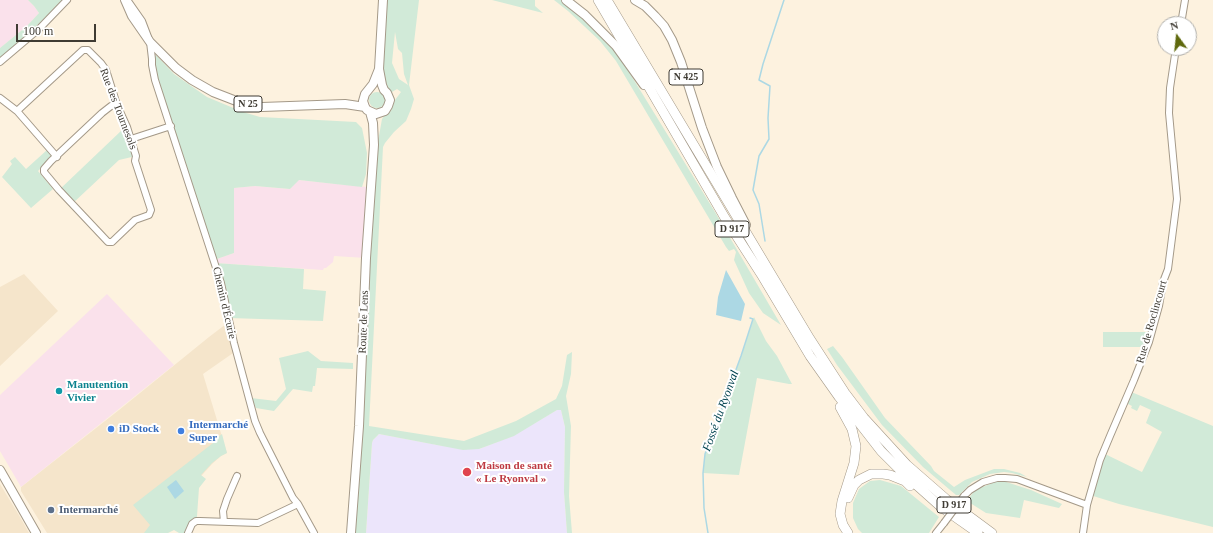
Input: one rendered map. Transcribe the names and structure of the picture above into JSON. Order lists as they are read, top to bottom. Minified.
{"streets":{"highway":["D 917"],"main road":["N 425","N 25","Route de Lens"],"street":["Rue des Tournesols","Chemin d'Écurie","Rue de Roclincourt"]},"crossings":[["N 425","D 917"],["N 25","Chemin d'Écurie"],["N 25","Route de Lens"]],"water":["Fossé du Ryonval"],"places":["Manutention Vivier","iD Stock","Intermarché Super","Maison de santé « Le Ryonval »","Intermarché"],"scale_bar":"100 m","north":"top"}
